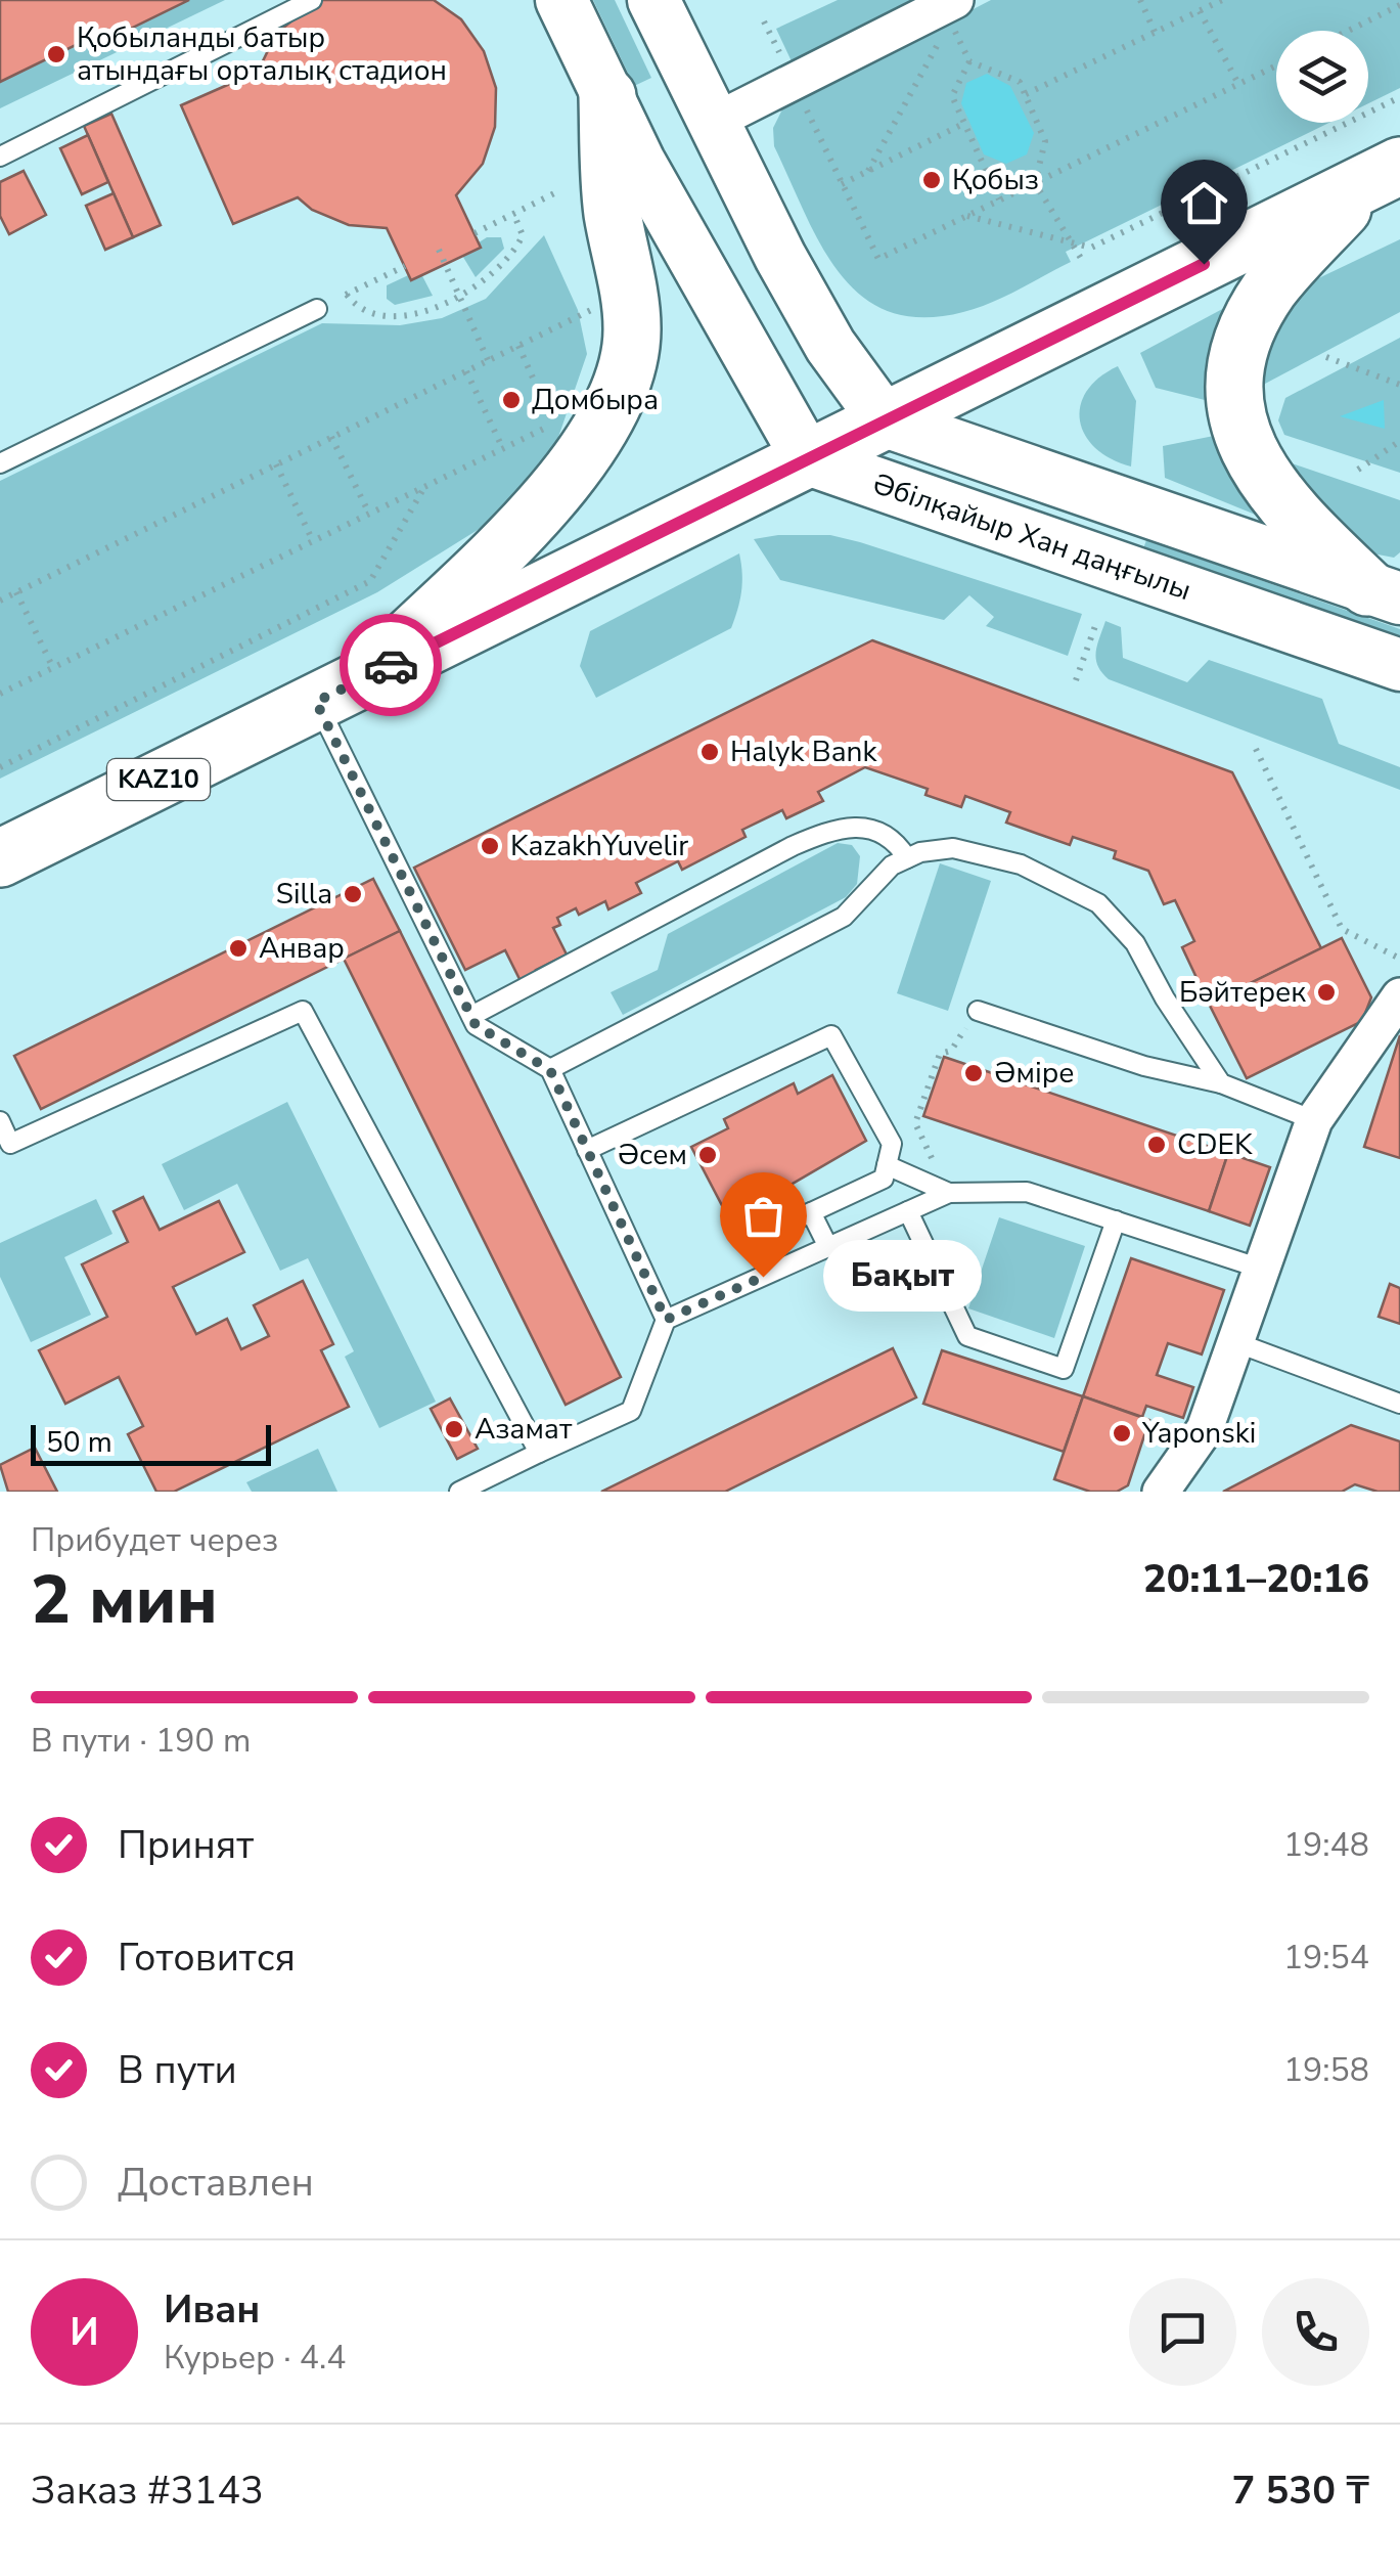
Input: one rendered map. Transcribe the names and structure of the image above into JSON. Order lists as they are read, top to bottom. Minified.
{"streets":{"main road":["Әбілқайыр Хан даңғылы","KAZ10"]},"crossings":[["Әбілқайыр Хан даңғылы","KAZ10"]],"places":["Қобыланды батыр атындағы орталық стадион","Қобыз","Домбыра","Halyk Bank","KazakhYuvelir","Silla","Анвар","Бәйтерек","Әміре","CDEK","Әсем","Бақыт","Азамат","Yaponski"],"scale_bar":"50 m","page":{"bubble":"Бақыт","scale":"50 m","heading":["2 мин","Прибудет через","20:11–20:16"],"panel":["Иван","Курьер · 4.4","Заказ #3143","7 530 ₸"],"bar":"В пути · 190 m","list":[["Принят","19:48"],["Готовится","19:54"],["В пути","19:58"],"Доставлен"],"round":"И"}}
